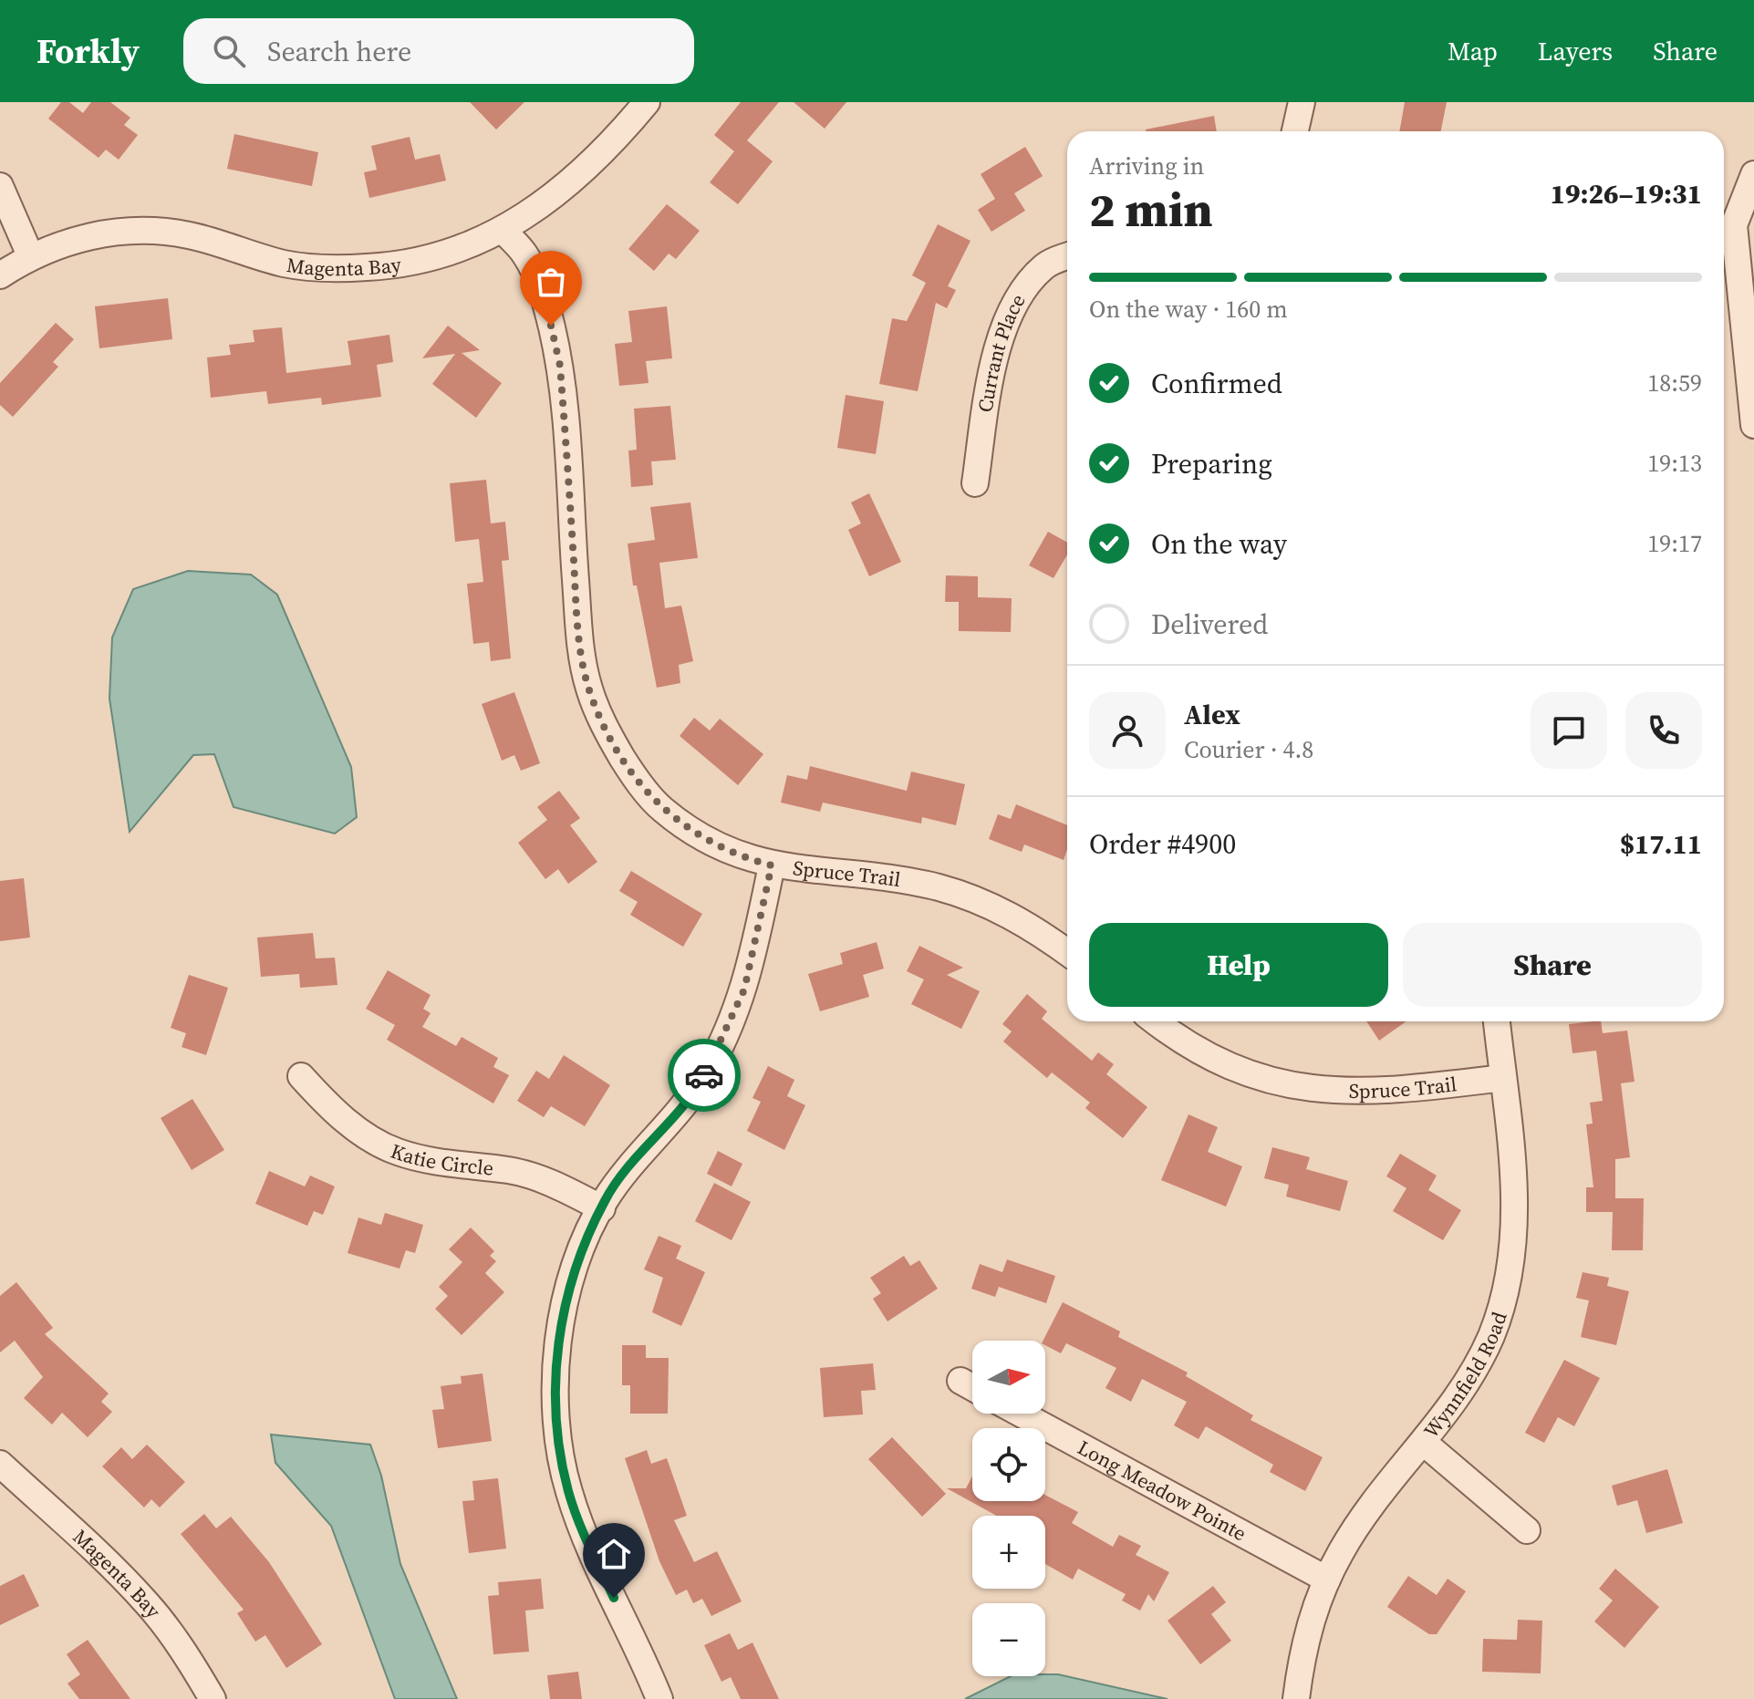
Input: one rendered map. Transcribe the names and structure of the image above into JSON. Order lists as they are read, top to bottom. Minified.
{"streets":{"street":["Magenta Bay","Currant Place","Spruce Trail","Katie Circle","Wynnfield Road","Long Meadow Pointe"]},"crossings":[["Magenta Bay","Spruce Trail"],["Spruce Trail","Wynnfield Road"],["Wynnfield Road","Long Meadow Pointe"]],"north":"right","page":{"header":"Forkly","search":"Search here","nav":["Map","Layers","Share"],"heading":["2 min","Arriving in","19:26–19:31"],"panel":["Alex","Courier · 4.8","Order #4900","$17.11"],"bar":"On the way · 160 m","list":[["Confirmed","18:59"],["Preparing","19:13"],["On the way","19:17"],"Delivered"],"buttons":["Help","Share"],"map_buttons":["+","−"]}}
